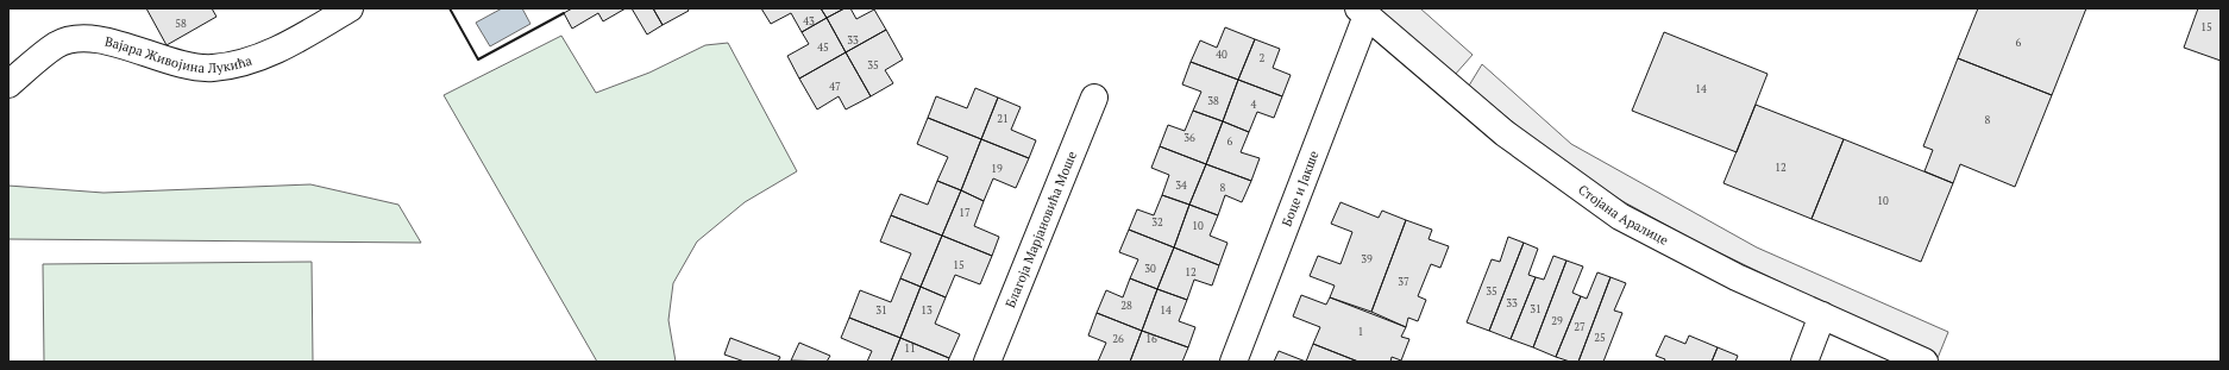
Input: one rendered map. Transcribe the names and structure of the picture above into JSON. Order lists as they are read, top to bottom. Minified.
{"streets":{"street":["Вајара Живојина Лукића","Боце и Јакше","Стојана Аралице","Благоја Марјановића Моше"]},"crossings":[["Боце и Јакше","Стојана Аралице"]],"house_numbers":["43","58","15","33","6","45","40","2","35","47","14","38","4","21","8","36","6","12","19","34","8","10","17","32","10","39","15","30","12","37","35","33","28","31","31","13","14","29","27","1","25","26","16","11"]}
